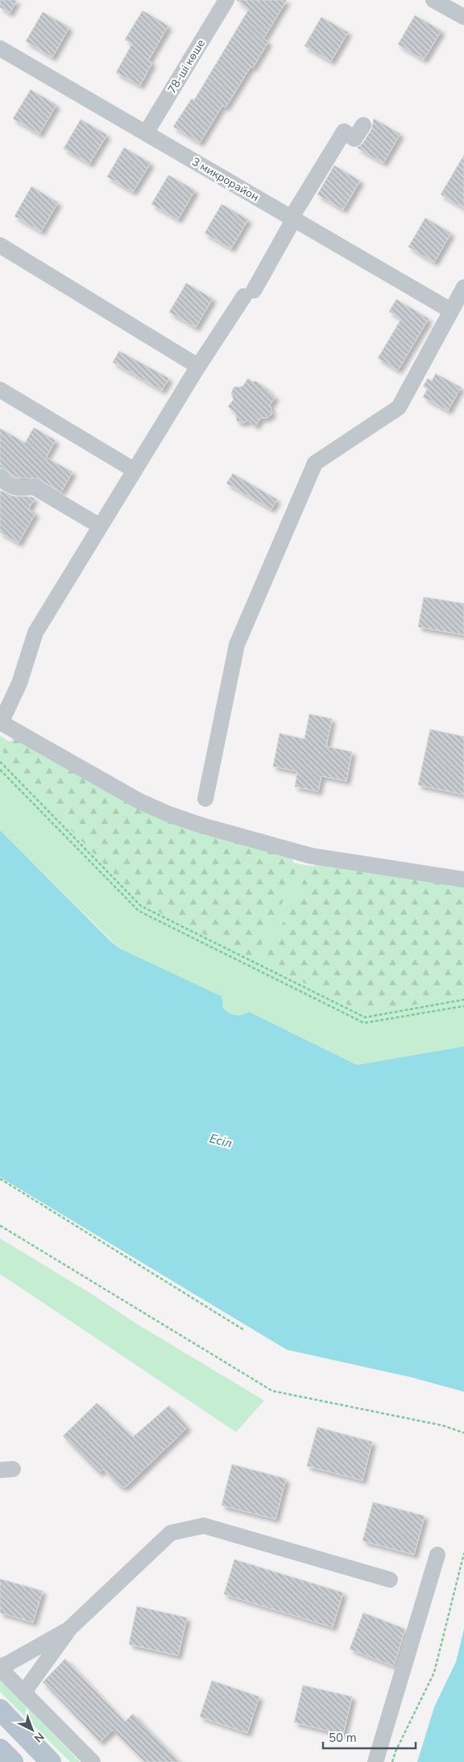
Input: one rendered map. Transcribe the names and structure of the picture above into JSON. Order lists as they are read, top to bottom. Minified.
{"streets":{"street":["78-ші көше","3 микрорайон"]},"crossings":[["78-ші көше","3 микрорайон"]],"water":["Есіл"],"scale_bar":"50 m","north":"bottom right"}
